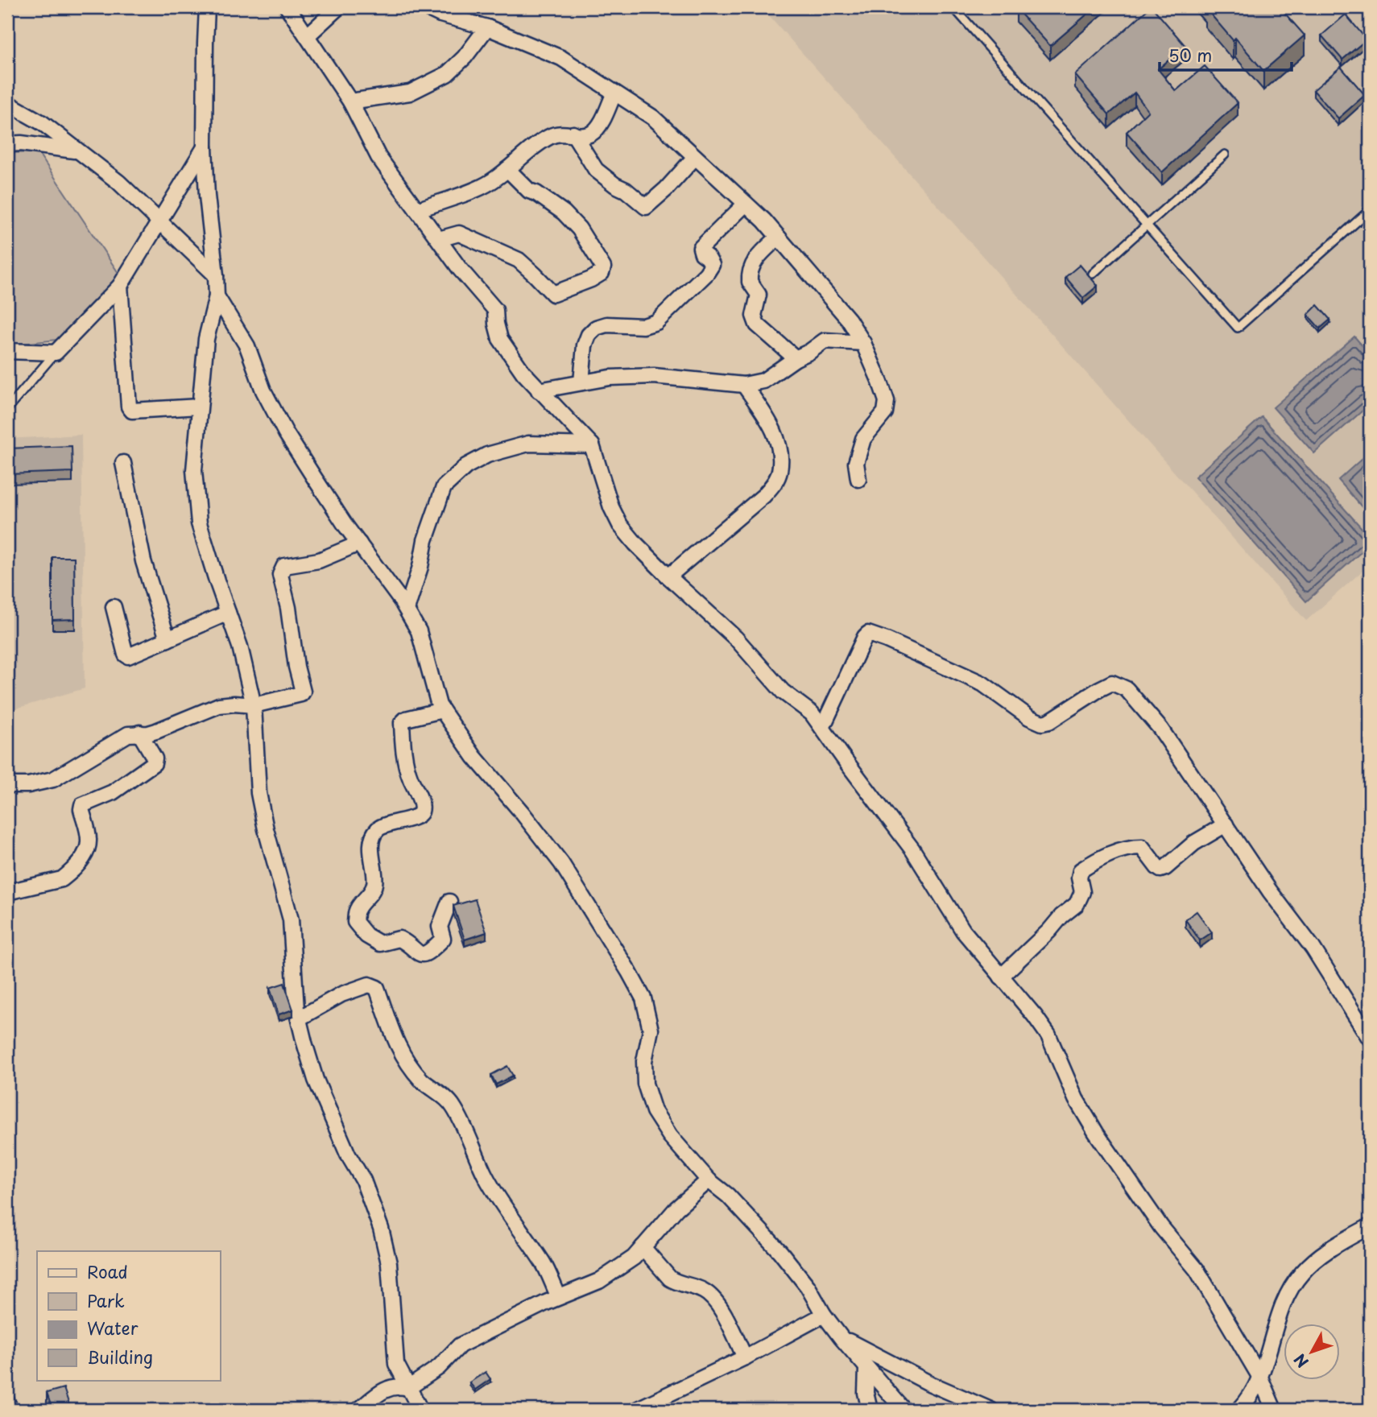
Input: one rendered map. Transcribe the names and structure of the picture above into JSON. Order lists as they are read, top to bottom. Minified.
{"legend":["Road","Park","Water","Building"],"scale_bar":"50 m","north":"bottom left"}
